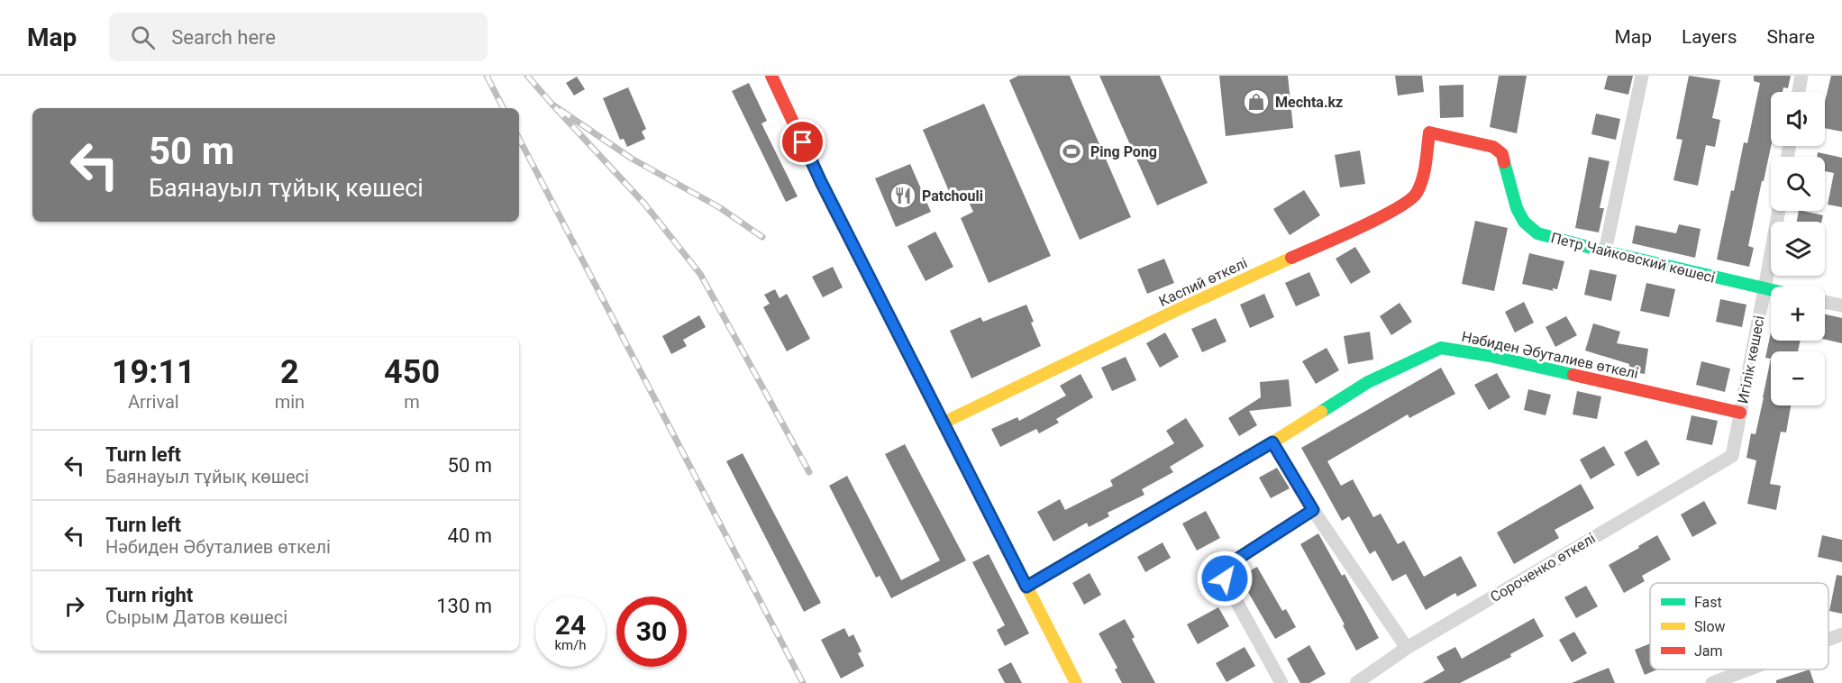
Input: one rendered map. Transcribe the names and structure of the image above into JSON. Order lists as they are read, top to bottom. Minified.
{"streets":{"street":["Петр Чайковский көшесі","Каспий өткелі","Нәбиден Әбуталиев өткелі","Игілік көшесі","Сороченко өткелі"]},"crossings":[["Петр Чайковский көшесі","Каспий өткелі"],["Петр Чайковский көшесі","Игілік көшесі"],["Нәбиден Әбуталиев өткелі","Игілік көшесі"],["Игілік көшесі","Сороченко өткелі"]],"places":{"shop":["Mechta.kz"],"sports":["Ping Pong"],"restaurant":["Patchouli"]},"legend":["Fast","Slow","Jam"],"page":{"header":"Map","search":"Search here","nav":["Map","Layers","Share"],"map_buttons":["+","−"],"turn":["50 m","Баянауыл тұйық көшесі"],"eta":["19:11","Arrival","2","min","450","m"],"list":[{"name":"Turn left","note":"Баянауыл тұйық көшесі","value":"50 m"},{"name":"Turn left","note":"Нәбиден Әбуталиев өткелі","value":"40 m"},{"name":"Turn right","note":"Сырым Датов көшесі","value":"130 m"}],"speed":"24 km/h","limit":"30"}}
